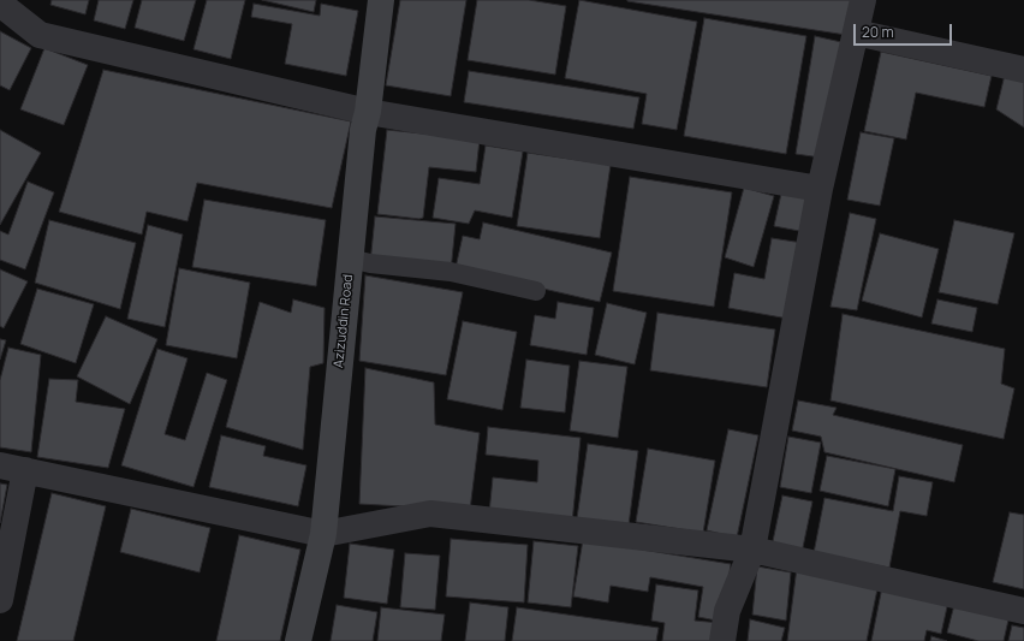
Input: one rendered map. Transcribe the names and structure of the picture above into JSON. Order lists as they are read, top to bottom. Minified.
{"streets":{"street":["Azizuddin Road"]},"scale_bar":"20 m"}
